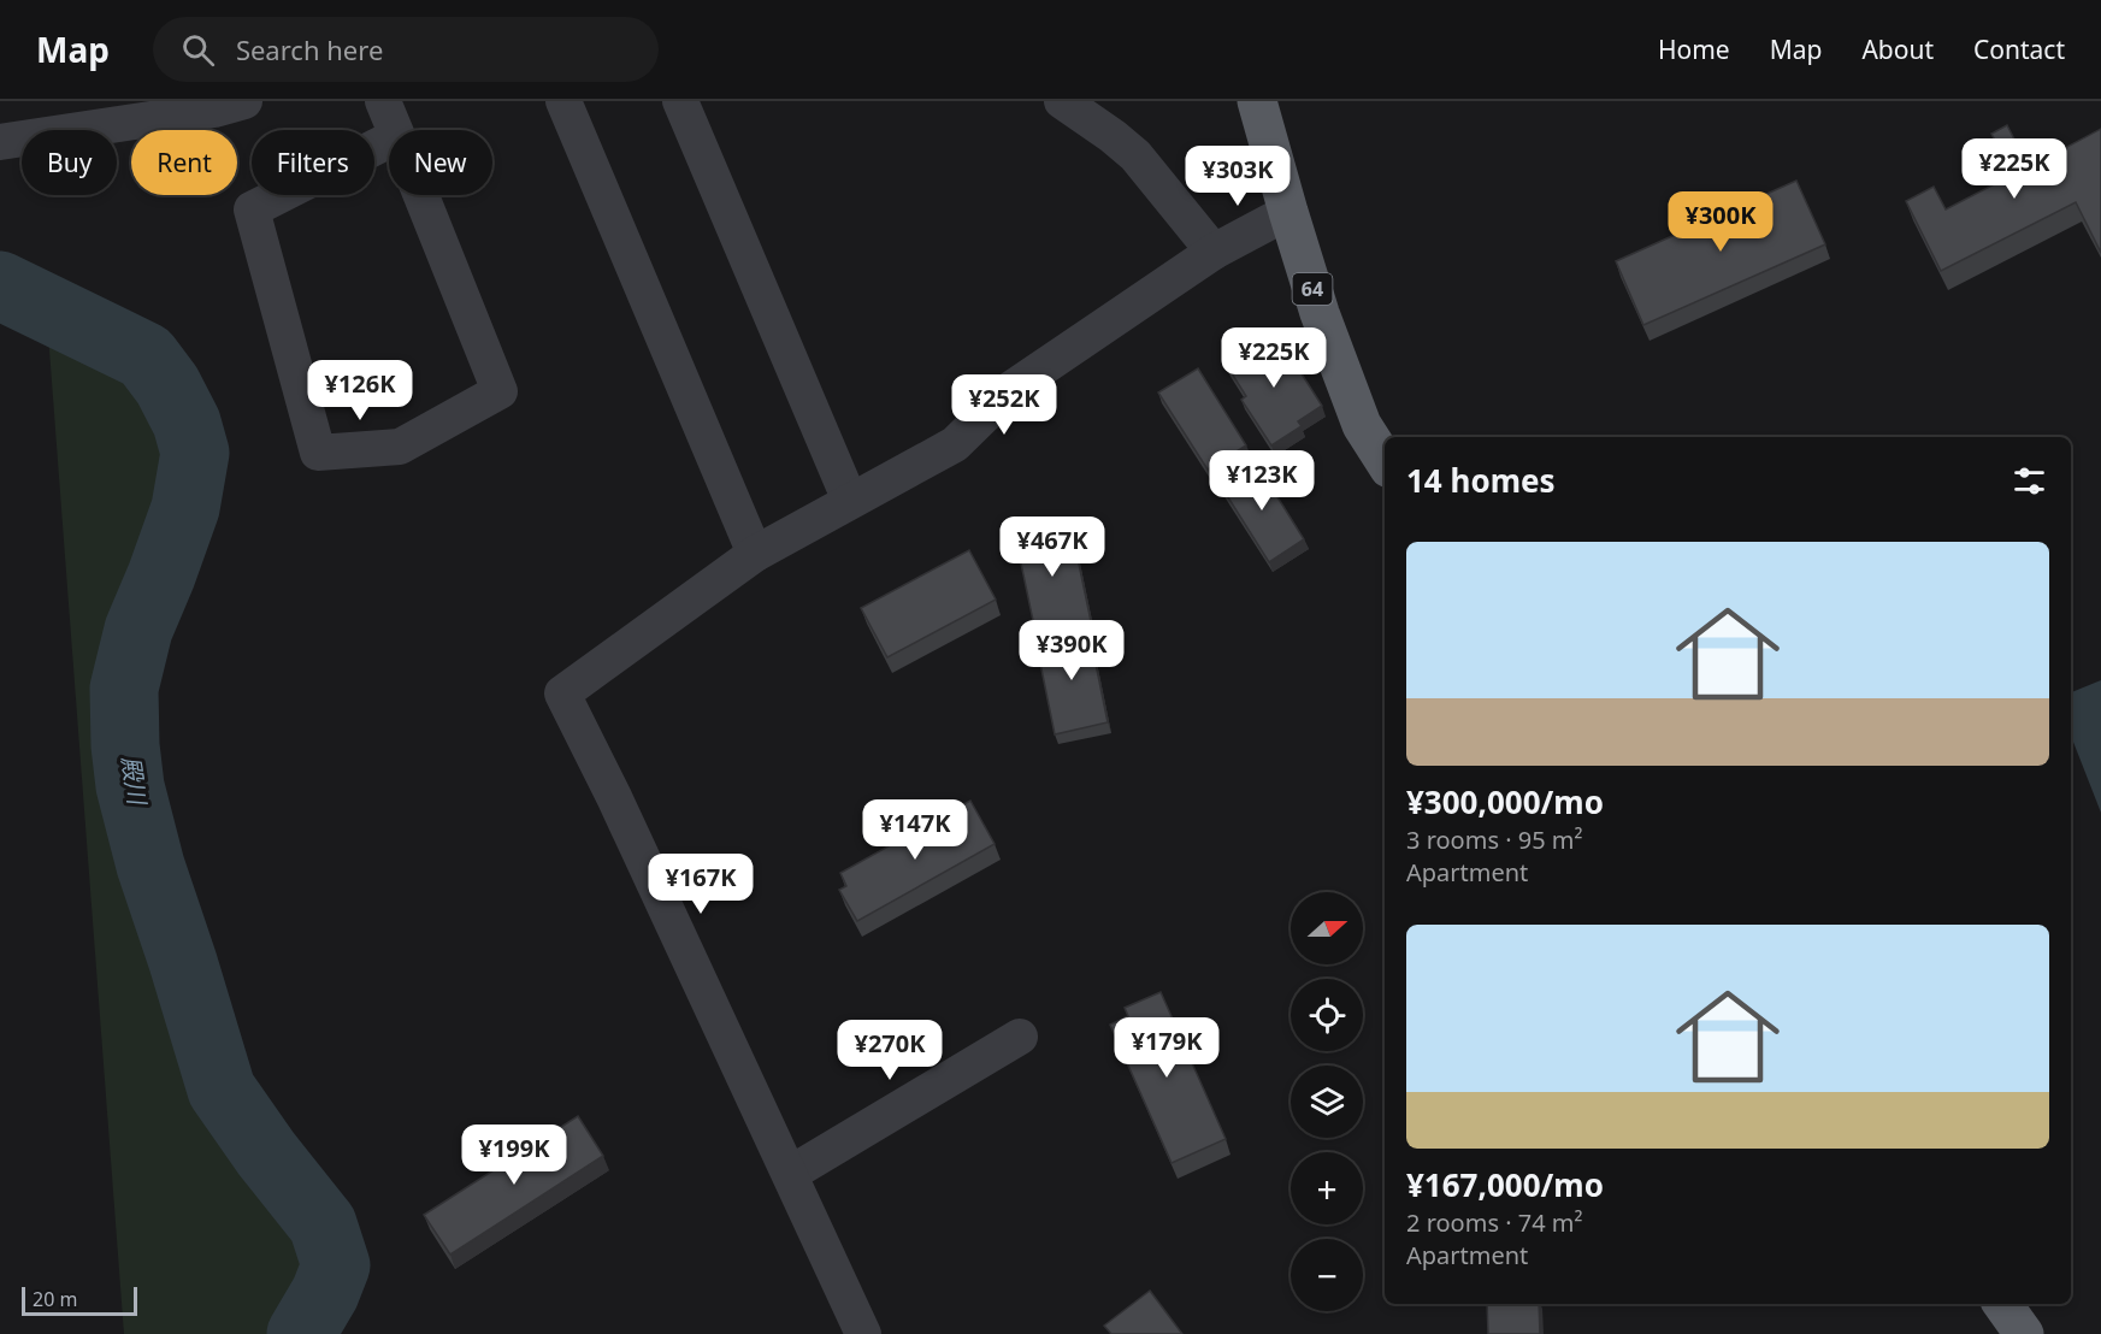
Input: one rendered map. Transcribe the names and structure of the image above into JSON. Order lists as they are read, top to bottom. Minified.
{"streets":{"main road":["64"]},"water":["殿川"],"scale_bar":"20 m","north":"right","page":{"header":"Map","search":"Search here","nav":["Home","Map","About","Contact"],"chip":["Buy","Rent","Filters","New"],"price":["¥225K","¥303K","¥300K","¥225K","¥126K","¥252K","¥123K","¥467K","¥390K","¥147K","¥167K","¥179K","¥270K","¥199K"],"heading":"14 homes","list":[{"name":"¥300,000/mo","note":"3 rooms · 95 m² · Apartment"},{"name":"¥167,000/mo","note":"2 rooms · 74 m² · Apartment"}],"map_buttons":["+","−"],"scale":"20 m"}}
